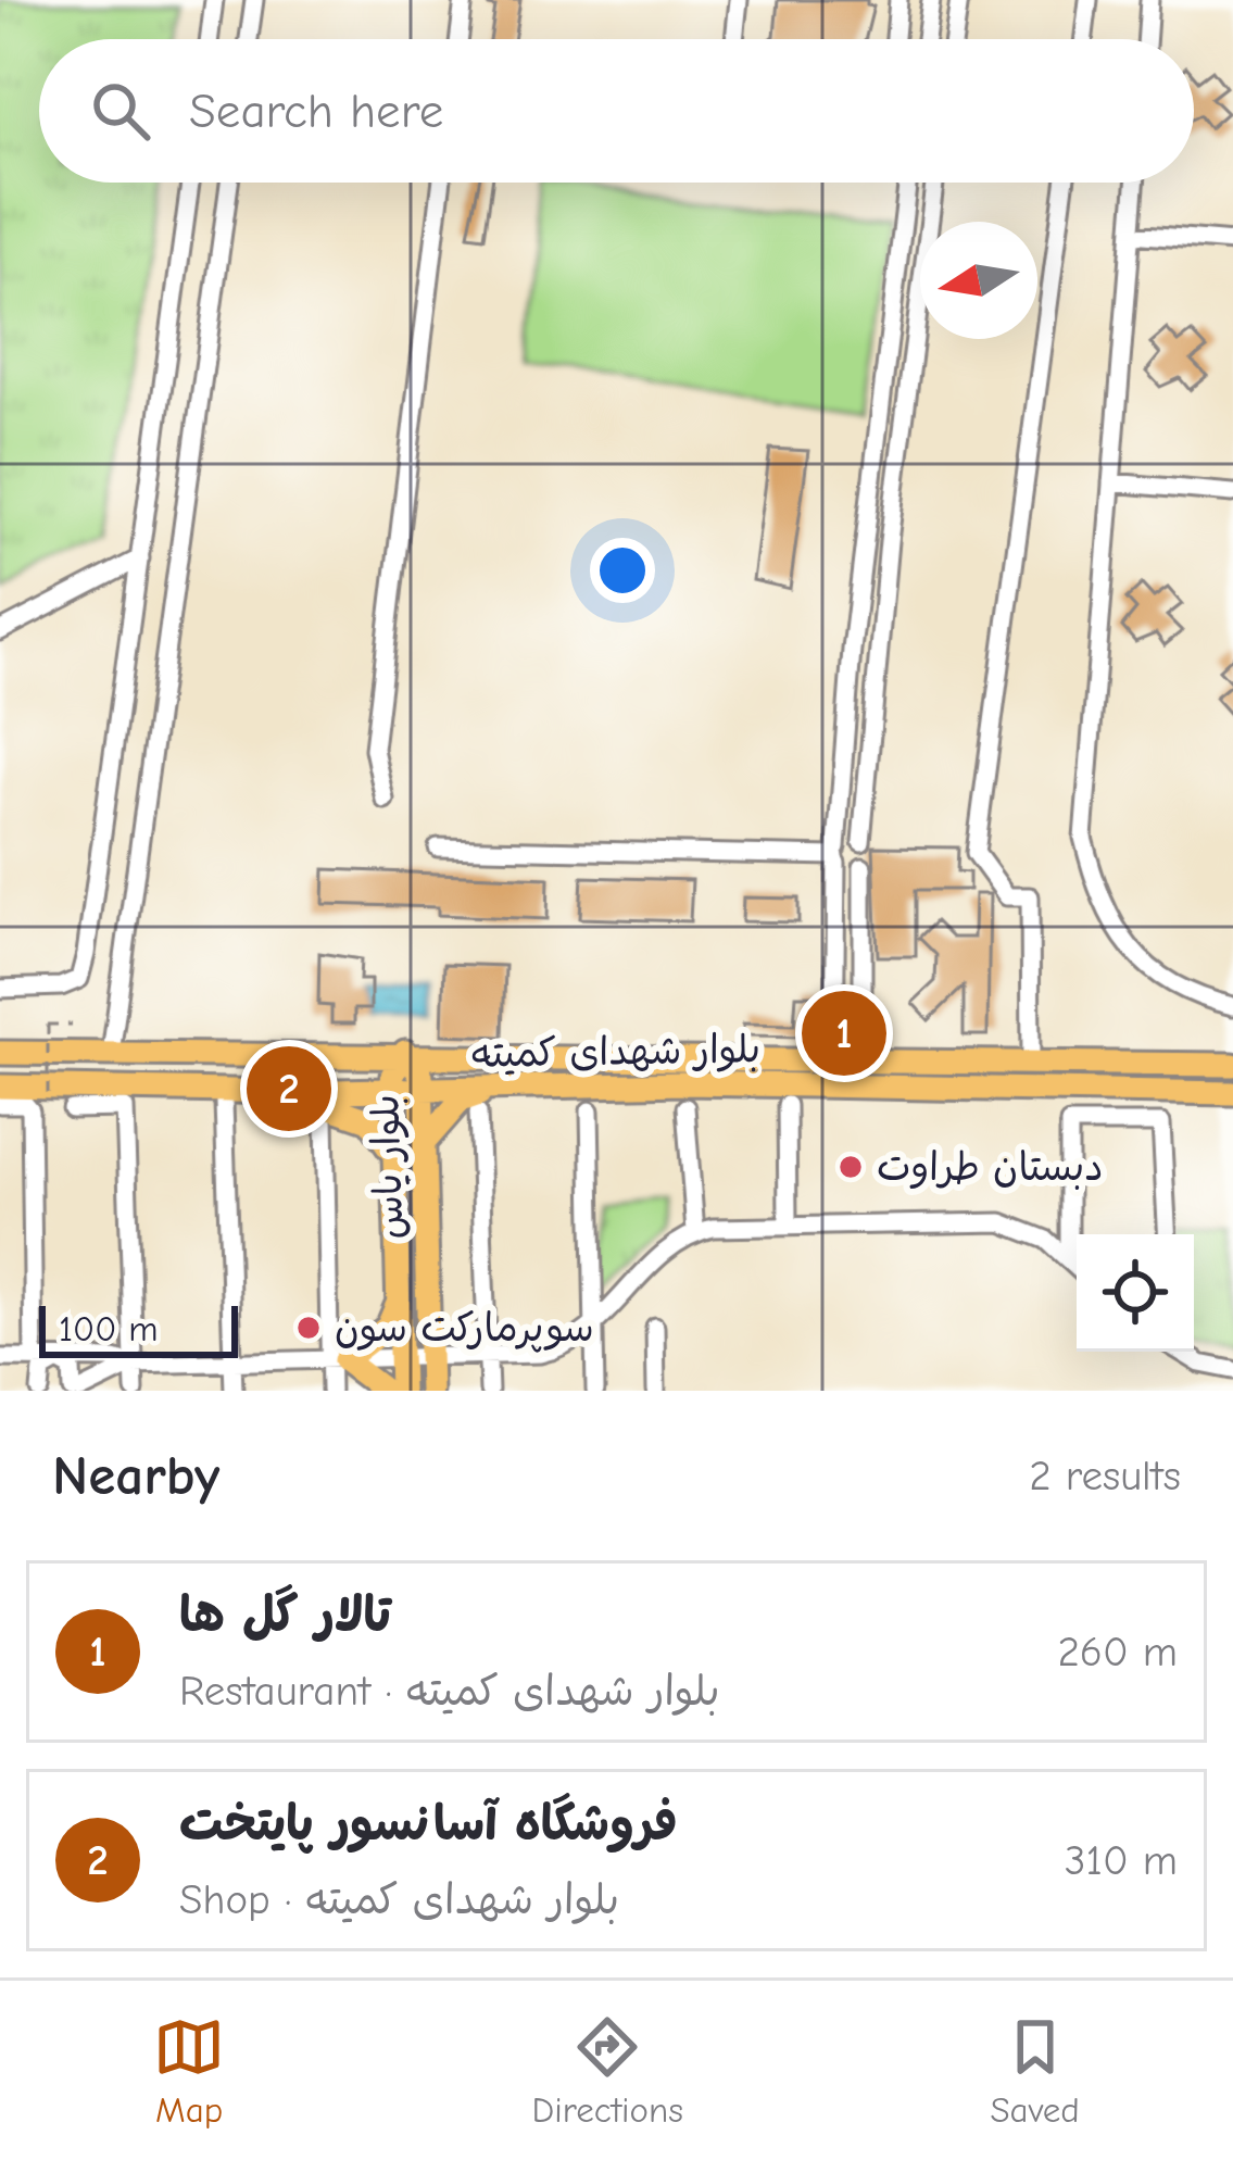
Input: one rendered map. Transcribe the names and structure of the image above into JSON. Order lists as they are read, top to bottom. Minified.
{"streets":{"main road":["بلوار شهدای کمیته","بلوار یاس"]},"crossings":[["بلوار شهدای کمیته","بلوار یاس"]],"places":["دبستان طراوت","سوپرمارکت سون"],"scale_bar":"100 m","north":"left","page":{"search":"Search here","pins":["1","2"],"scale":"100 m","heading":["Nearby","2 results"],"list":[{"mark":"1","name":"تالار گل ها","note":"Restaurant · بلوار شهدای کمیته","value":"260 m"},{"mark":"2","name":"فروشگاه آسانسور پایتخت","note":"Shop · بلوار شهدای کمیته","value":"310 m"}],"nav":["Map","Directions","Saved"]}}
